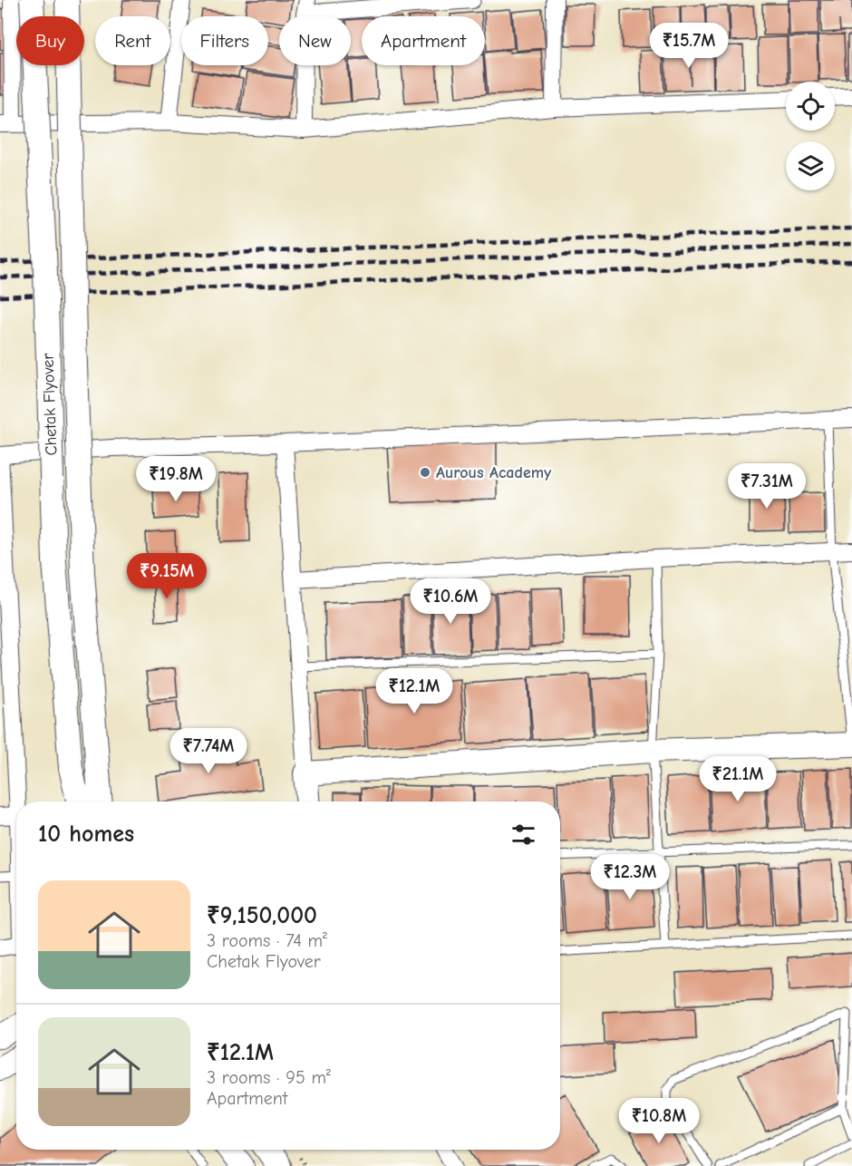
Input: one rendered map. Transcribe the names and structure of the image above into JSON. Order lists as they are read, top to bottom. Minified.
{"streets":{"main road":["Chetak Flyover"]},"places":["Aurous Academy"],"page":{"chip":["Buy","Rent","Filters","New","Apartment"],"price":["₹15.7M","₹19.8M","₹7.31M","₹9.15M","₹10.6M","₹12.1M","₹7.74M","₹21.1M","₹12.3M","₹10.8M"],"heading":"10 homes","list":[{"name":"₹9,150,000","note":"3 rooms · 74 m² · Chetak Flyover"},{"name":"₹12.1M","note":"3 rooms · 95 m² · Apartment"}]}}
